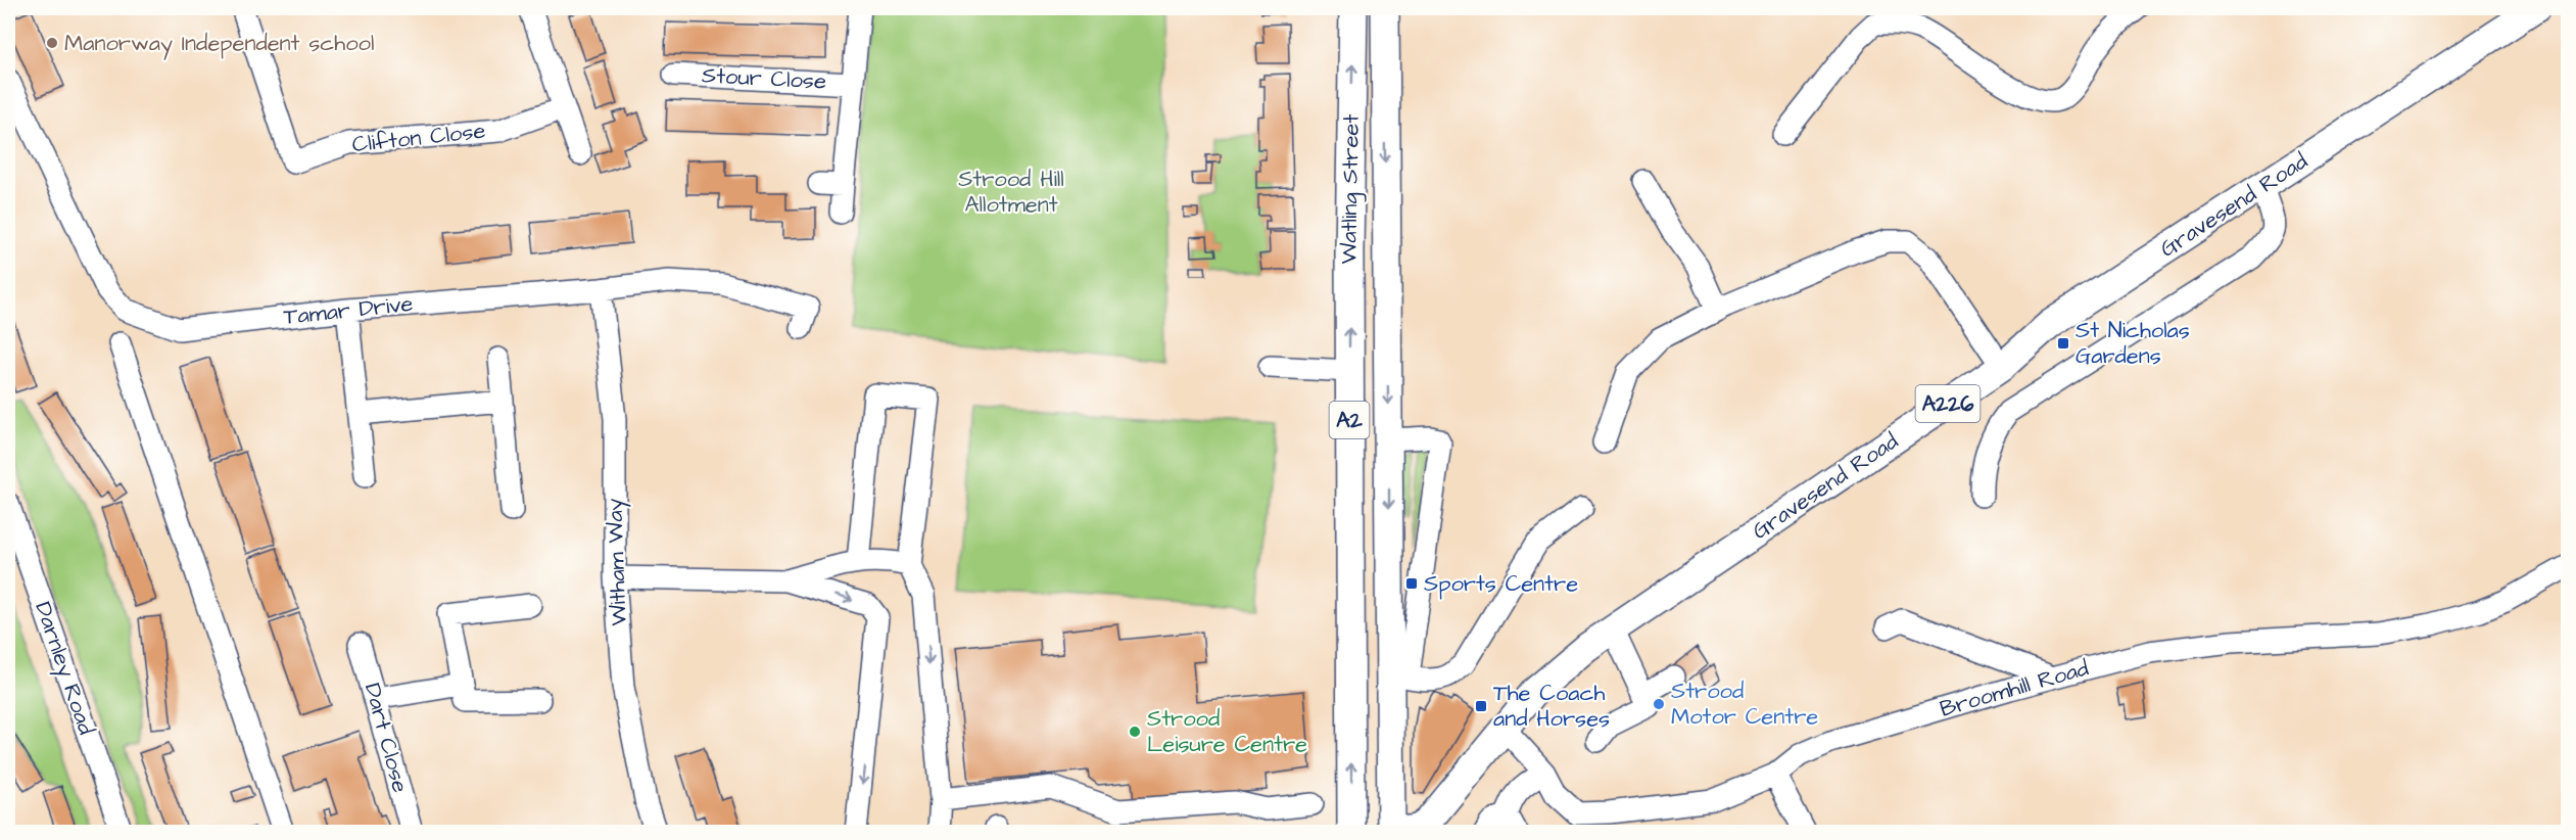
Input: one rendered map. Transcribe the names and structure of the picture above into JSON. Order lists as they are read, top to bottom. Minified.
{"streets":{"main road":["Watling Street","Gravesend Road","A226","A2"],"street":["Stour Close","Clifton Close","Tamar Drive","Witham Way","Darnley Road","Broomhill Road","Dart Close"]},"crossings":[["Watling Street","Gravesend Road"],["Gravesend Road","Broomhill Road"],["Tamar Drive","Witham Way"]],"parks":["Strood Hill Allotment"],"places":{"other":["Manorway Independent school","Strood Motor Centre","Strood Leisure Centre"],"transit":["St Nicholas Gardens","Sports Centre","The Coach and Horses"]}}
